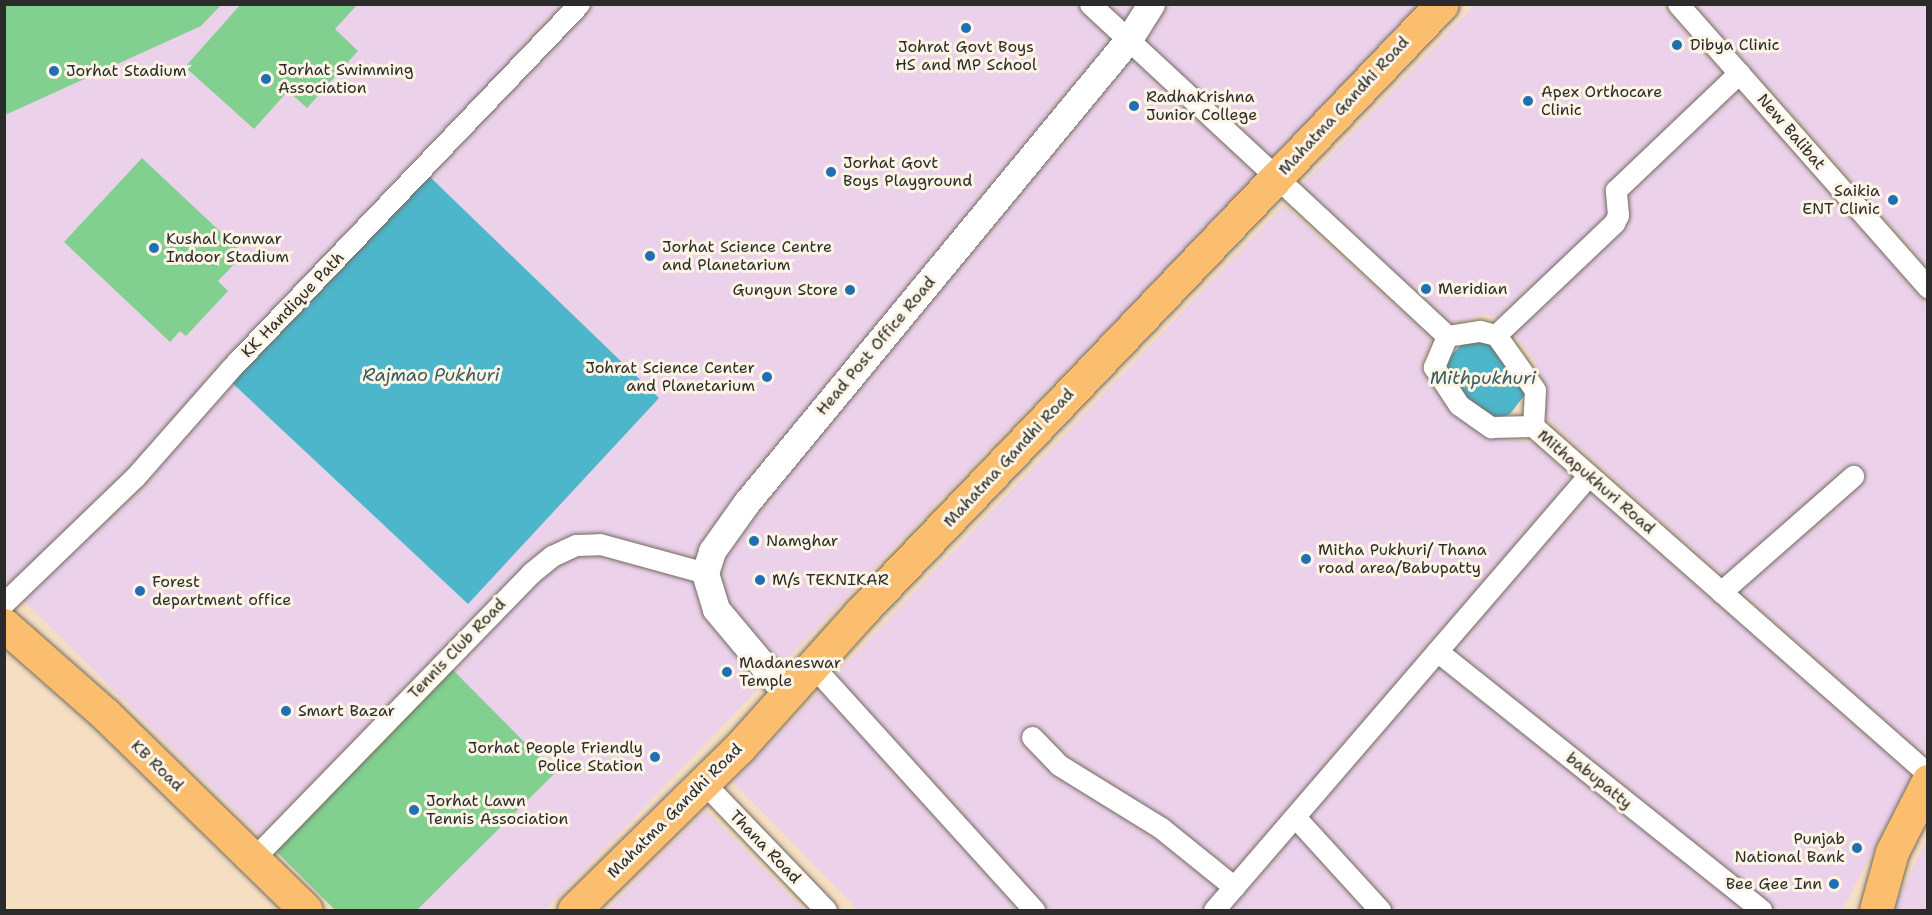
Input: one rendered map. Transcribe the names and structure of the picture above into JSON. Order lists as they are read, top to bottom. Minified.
{"streets":{"main road":["Mahatma Gandhi Road","KB Road"],"street":["New Balibat","KK Handique Path","Head Post Office Road","Mithapukhuri Road","Tennis Club Road","babupatty","Thana Road"]},"crossings":[["Mahatma Gandhi Road","Thana Road"],["Head Post Office Road","Tennis Club Road"],["Tennis Club Road","KB Road"]],"water":["Rajmao Pukhuri","Mithpukhuri"],"places":["Johrat Govt Boys HS and MP School","Dibya Clinic","Jorhat Stadium","Jorhat Swimming Association","Apex Orthocare Clinic","RadhaKrishna Junior College","Jorhat Govt Boys Playground","Saikia ENT Clinic","Kushal Konwar Indoor Stadium","Jorhat Science Centre and Planetarium","Meridian","Gungun Store","Johrat Science Center and Planetarium","Namghar","Mitha Pukhuri/ Thana road area/Babupatty","M/s TEKNIKAR","Forest department office","Madaneswar Temple","Smart Bazar","Jorhat People Friendly Police Station","Jorhat Lawn Tennis Association","Punjab National Bank","Bee Gee Inn"]}
